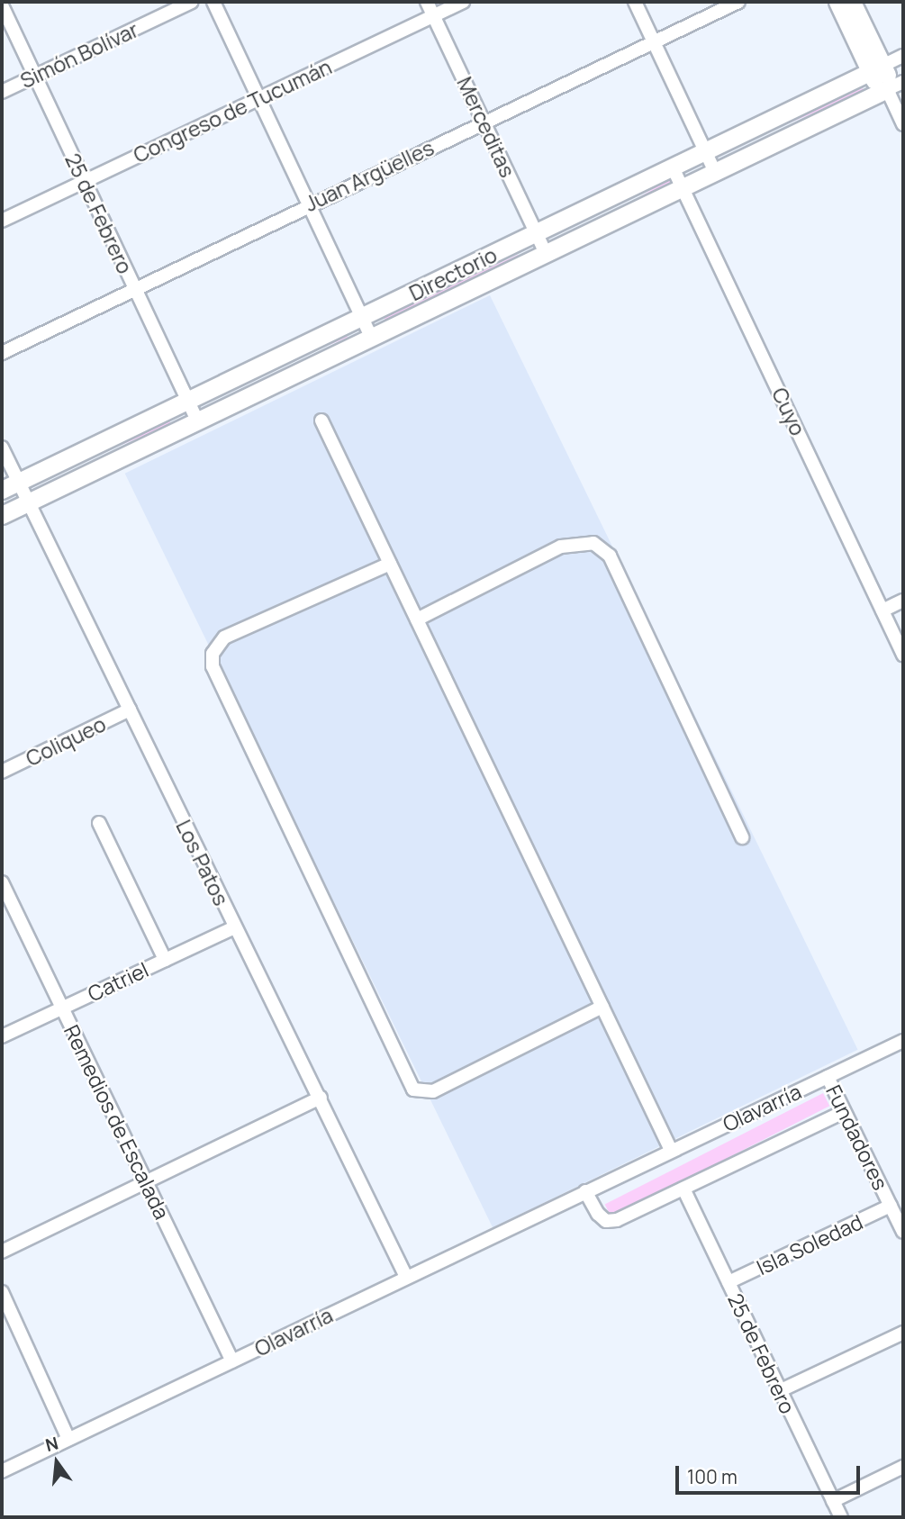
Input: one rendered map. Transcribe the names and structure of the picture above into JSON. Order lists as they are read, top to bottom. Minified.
{"streets":{"main road":["Directorio"],"street":["Simón Bolívar","Congreso de Tucumán","Merceditas","Juan Argüelles","25 de Febrero","Cuyo","Coliqueo","Los Patos","Catriel","Olavarría","Remedios de Escalada","Fundadores","Isla Soledad"]},"crossings":[["Simón Bolívar","25 de Febrero"],["Congreso de Tucumán","Merceditas"],["Congreso de Tucumán","25 de Febrero"],["Merceditas","Juan Argüelles"],["Merceditas","Directorio"],["Juan Argüelles","25 de Febrero"],["25 de Febrero","Directorio"],["25 de Febrero","Olavarría"],["25 de Febrero","Isla Soledad"],["Directorio","Cuyo"],["Directorio","Los Patos"],["Coliqueo","Los Patos"],["Los Patos","Catriel"],["Los Patos","Olavarría"],["Catriel","Remedios de Escalada"],["Olavarría","Remedios de Escalada"],["Olavarría","Fundadores"],["Fundadores","Isla Soledad"]],"scale_bar":"100 m","north":"top"}
